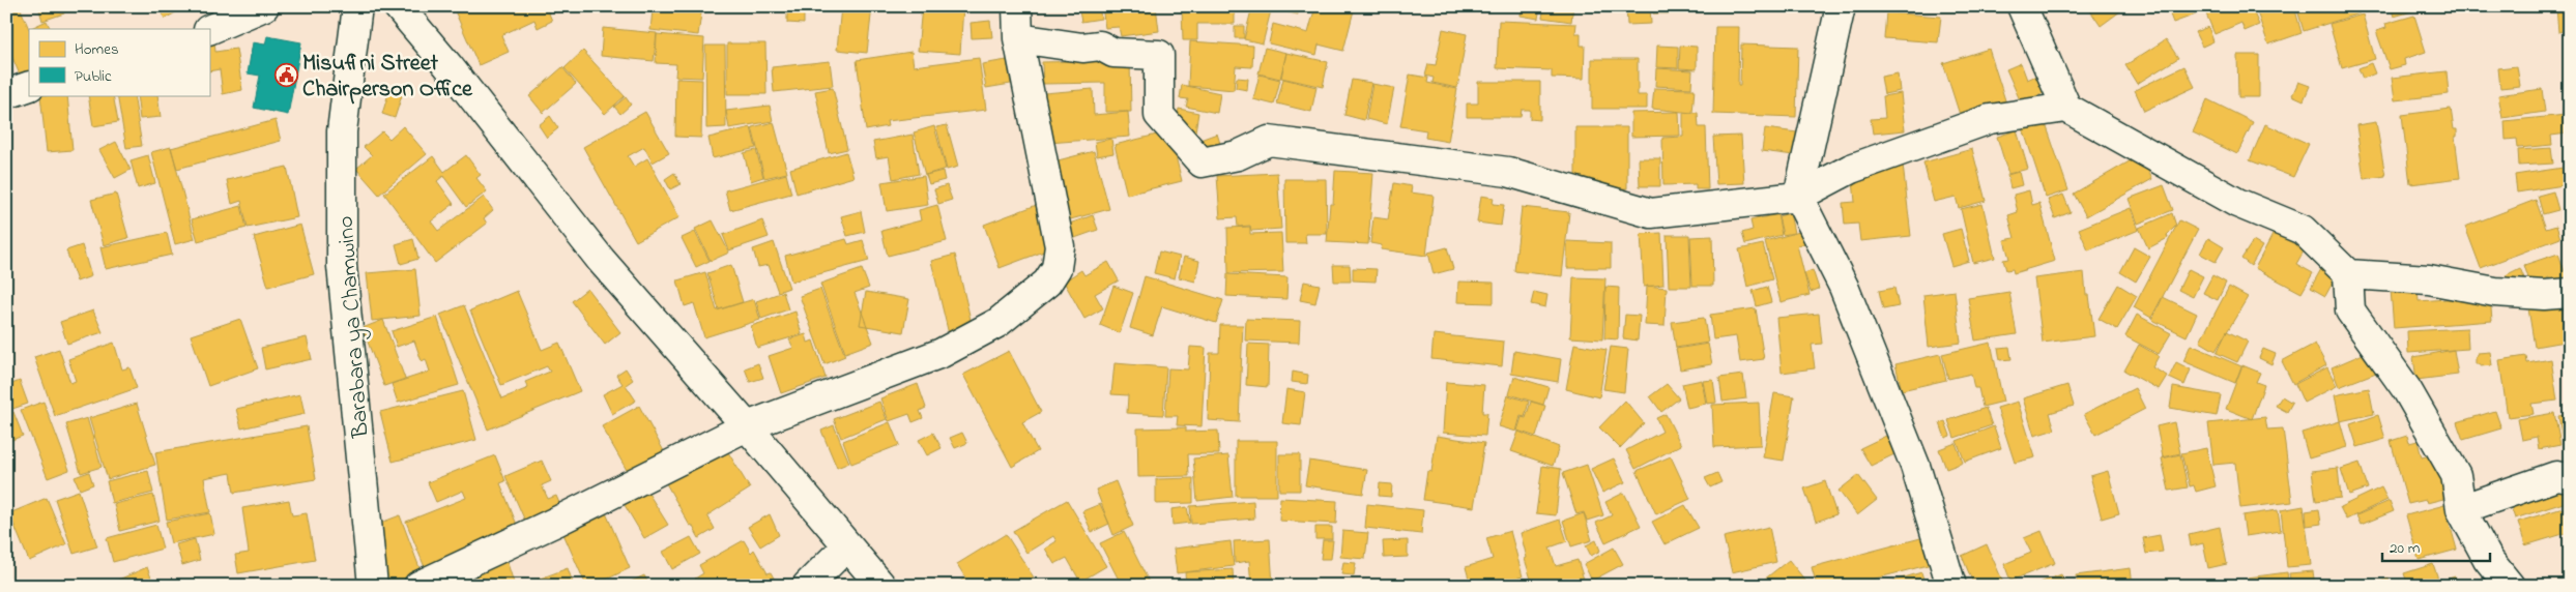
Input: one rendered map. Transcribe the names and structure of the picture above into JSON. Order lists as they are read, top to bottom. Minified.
{"streets":{"street":["Barabara ya Chamwino"]},"places":{"public building":["Misufini Street Chairperson Office"]},"legend":["Homes","Public"],"scale_bar":"20 m"}
